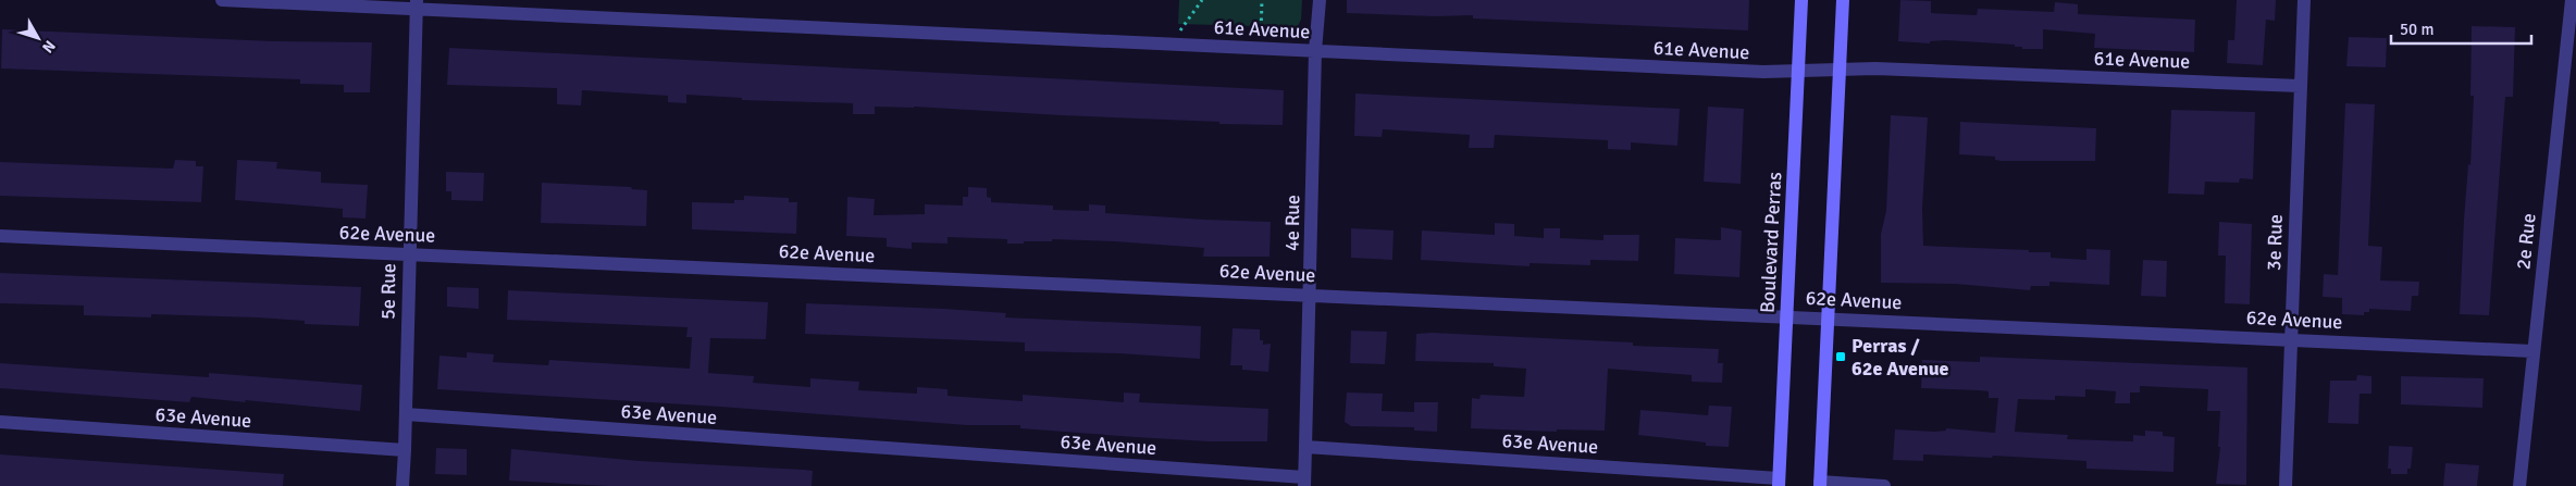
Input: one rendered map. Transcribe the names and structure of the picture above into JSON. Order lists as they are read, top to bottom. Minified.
{"streets":{"main road":["Boulevard Perras"],"street":["61e Avenue","4e Rue","62e Avenue","2e Rue","3e Rue","5e Rue","63e Avenue"]},"crossings":[["61e Avenue","4e Rue"],["61e Avenue","Boulevard Perras"],["61e Avenue","3e Rue"],["61e Avenue","5e Rue"],["4e Rue","62e Avenue"],["4e Rue","63e Avenue"],["62e Avenue","2e Rue"],["62e Avenue","Boulevard Perras"],["62e Avenue","3e Rue"],["62e Avenue","5e Rue"],["Boulevard Perras","63e Avenue"],["5e Rue","63e Avenue"]],"places":{"transit":["Perras / 62e Avenue"]},"scale_bar":"50 m","north":"bottom right"}
